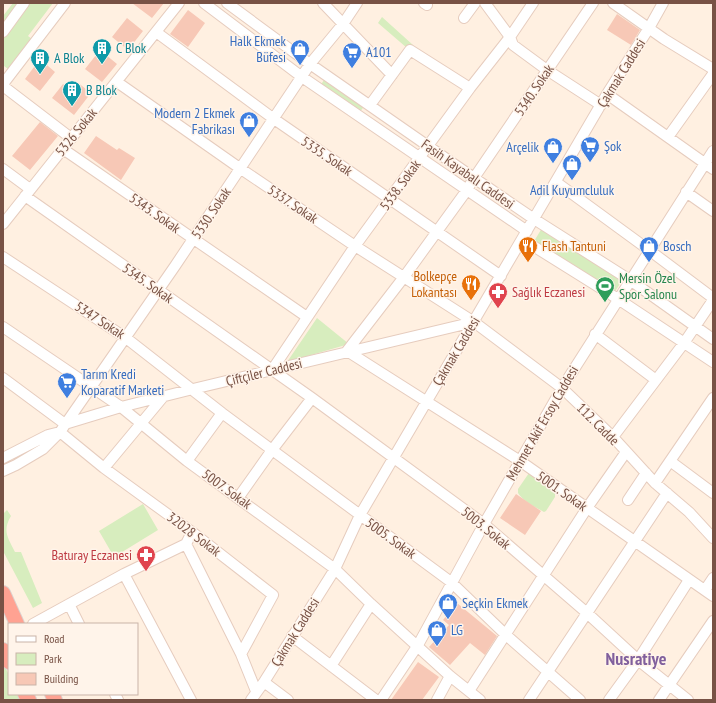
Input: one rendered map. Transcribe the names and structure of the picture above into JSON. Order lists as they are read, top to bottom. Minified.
{"streets":{"street":["Çakmak Caddesi","5340. Sokak","5326 Sokak","5335. Sokak","Fasih Kayabalı Caddesi","5338. Sokak","5337. Sokak","5343. Sokak","5330. Sokak","5345. Sokak","5347 Sokak","Çiftçiler Caddesi","Mehmet Akif Ersoy Caddesi","112. Cadde","5007. Sokak","5001. Sokak","5003. Sokak","32028 Sokak","5005. Sokak"]},"crossings":[["Çakmak Caddesi","5335. Sokak"],["Çakmak Caddesi","Fasih Kayabalı Caddesi"],["Çakmak Caddesi","5337. Sokak"],["Çakmak Caddesi","Çiftçiler Caddesi"],["Çakmak Caddesi","112. Cadde"],["Çakmak Caddesi","5007. Sokak"],["Çakmak Caddesi","5001. Sokak"],["Çakmak Caddesi","5003. Sokak"],["Çakmak Caddesi","5005. Sokak"],["5340. Sokak","5335. Sokak"],["5340. Sokak","Fasih Kayabalı Caddesi"],["5340. Sokak","5337. Sokak"],["5340. Sokak","Çiftçiler Caddesi"],["5340. Sokak","5001. Sokak"],["5326 Sokak","5335. Sokak"],["5326 Sokak","5337. Sokak"],["5326 Sokak","5343. Sokak"],["5326 Sokak","5345. Sokak"],["5335. Sokak","5338. Sokak"],["5335. Sokak","5330. Sokak"],["Fasih Kayabalı Caddesi","5338. Sokak"],["Fasih Kayabalı Caddesi","5330. Sokak"],["Fasih Kayabalı Caddesi","Mehmet Akif Ersoy Caddesi"],["5338. Sokak","5337. Sokak"],["5338. Sokak","5343. Sokak"],["5338. Sokak","5345. Sokak"],["5338. Sokak","Çiftçiler Caddesi"],["5338. Sokak","5003. Sokak"],["5337. Sokak","5330. Sokak"],["5337. Sokak","Çiftçiler Caddesi"],["5337. Sokak","112. Cadde"],["5343. Sokak","5330. Sokak"],["5330. Sokak","5345. Sokak"],["5330. Sokak","5347 Sokak"],["5330. Sokak","Çiftçiler Caddesi"],["5330. Sokak","5007. Sokak"],["5330. Sokak","32028 Sokak"],["5345. Sokak","Çiftçiler Caddesi"],["5345. Sokak","5003. Sokak"],["5347 Sokak","Çiftçiler Caddesi"],["5347 Sokak","5005. Sokak"],["Çiftçiler Caddesi","112. Cadde"],["Çiftçiler Caddesi","5007. Sokak"],["Çiftçiler Caddesi","5001. Sokak"],["Çiftçiler Caddesi","5003. Sokak"],["Çiftçiler Caddesi","32028 Sokak"],["Çiftçiler Caddesi","5005. Sokak"],["Mehmet Akif Ersoy Caddesi","112. Cadde"],["Mehmet Akif Ersoy Caddesi","5007. Sokak"],["Mehmet Akif Ersoy Caddesi","5001. Sokak"],["Mehmet Akif Ersoy Caddesi","5003. Sokak"],["Mehmet Akif Ersoy Caddesi","5005. Sokak"]],"districts":["Nusratiye"],"places":{"building":["C Blok","A Blok","B Blok"],"shop":["Halk Ekmek Büfesi","Modern 2 Ekmek Fabrikası","Arçelik","Adil Kuyumcluluk","Bosch","Seçkin Ekmek","LG"],"supermarket":["A101","Şok","Tarım Kredi Koparatif Marketi"],"restaurant":["Flash Tantuni","Bolkepçe Lokantası"],"sports":["Mersin Özel Spor Salonu"],"pharmacy":["Sağlık Eczanesi","Baturay Eczanesi"]},"legend":["Road","Park","Building"]}
